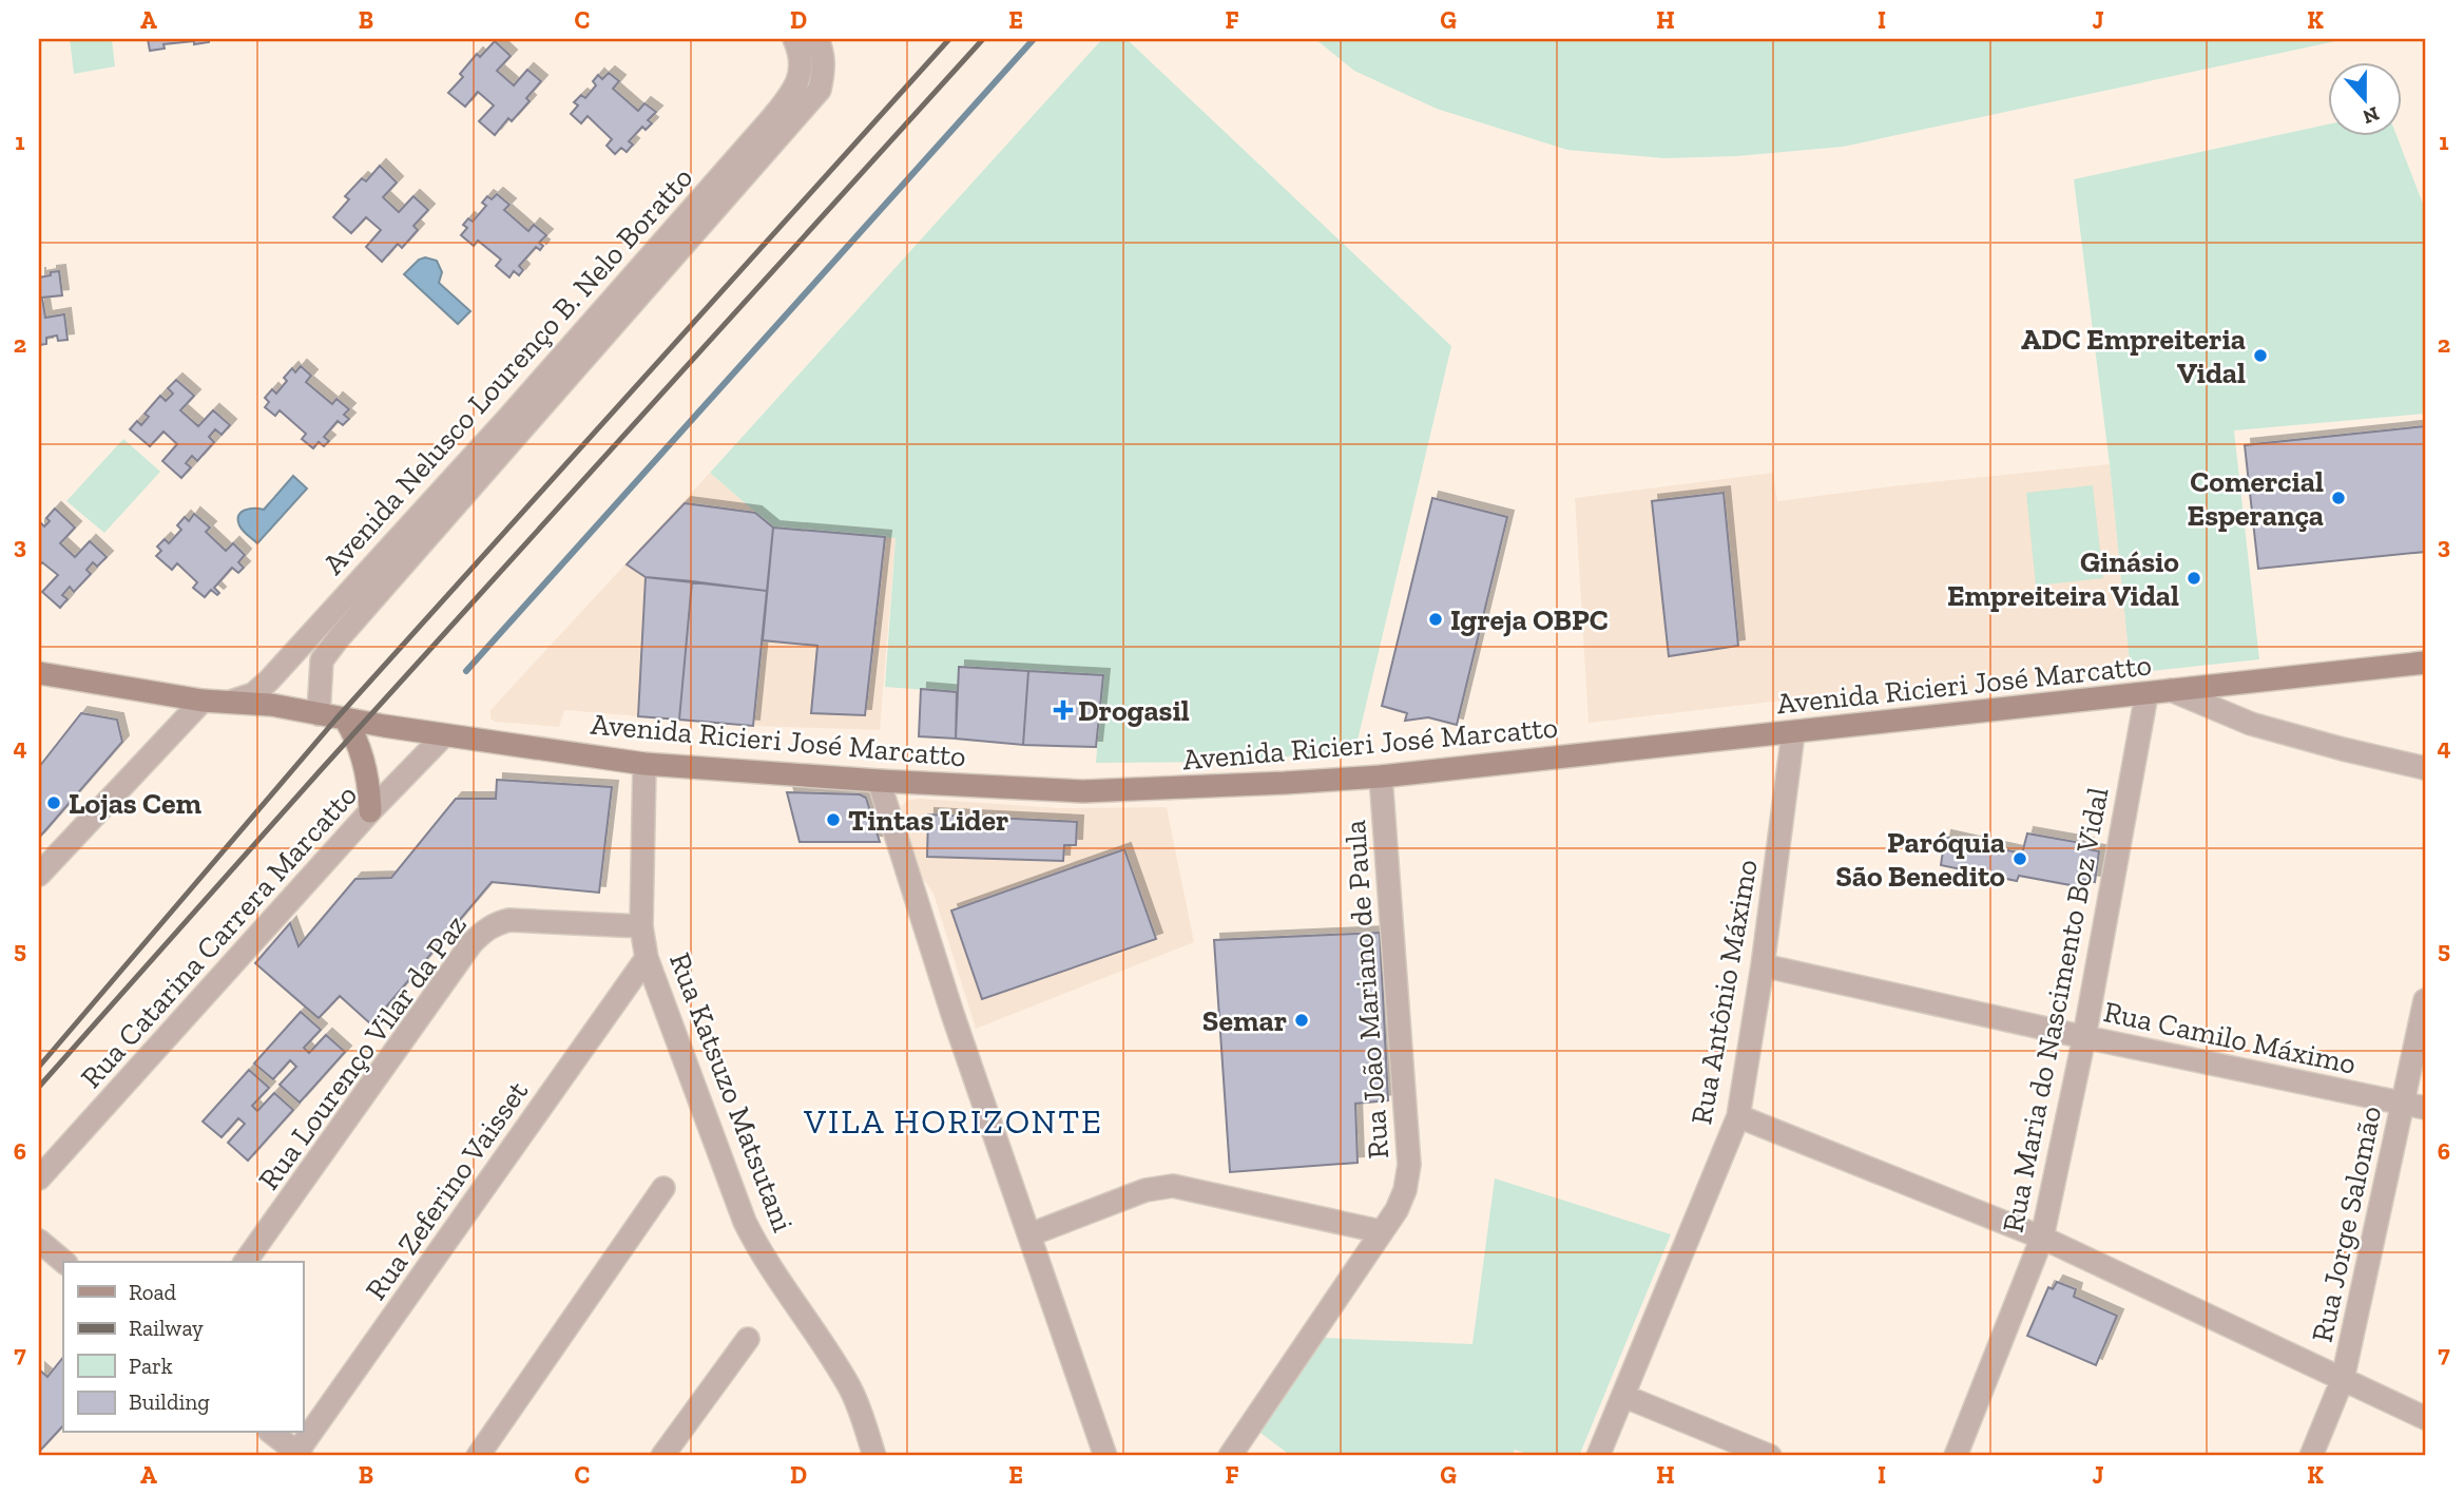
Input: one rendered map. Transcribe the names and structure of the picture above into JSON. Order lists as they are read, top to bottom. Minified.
{"streets":{"main road":["Avenida Ricieri José Marcatto"],"street":["Avenida Nelusco Lourenço B. Nelo Boratto","Rua Catarina Carrera Marcatto","Rua João Mariano de Paula","Rua Antônio Máximo","Rua Maria do Nascimento Boz Vidal","Rua Camilo Máximo","Rua Lourenço Vilar da Paz","Rua Katsuzo Matsutani","Rua Zeferino Vaisset","Rua Jorge Salomão"]},"crossings":[["Avenida Nelusco Lourenço B. Nelo Boratto","Avenida Ricieri José Marcatto"],["Avenida Ricieri José Marcatto","Rua Catarina Carrera Marcatto"],["Avenida Ricieri José Marcatto","Rua João Mariano de Paula"],["Avenida Ricieri José Marcatto","Rua Antônio Máximo"],["Avenida Ricieri José Marcatto","Rua Maria do Nascimento Boz Vidal"],["Avenida Ricieri José Marcatto","Rua Katsuzo Matsutani"],["Rua Antônio Máximo","Rua Camilo Máximo"],["Rua Maria do Nascimento Boz Vidal","Rua Camilo Máximo"],["Rua Camilo Máximo","Rua Jorge Salomão"],["Rua Lourenço Vilar da Paz","Rua Katsuzo Matsutani"],["Rua Katsuzo Matsutani","Rua Zeferino Vaisset"]],"districts":["VILA HORIZONTE"],"places":{"other":["ADC Empreiteria Vidal","Comercial Esperança","Ginásio Empreiteira Vidal","Igreja OBPC","Lojas Cem","Tintas Lider","Paróquia São Benedito","Semar"],"health":["Drogasil"]},"legend":["Road","Railway","Park","Building"],"north":"bottom","grid":{"columns":["A","B","C","D","E","F","G","H","I","J","K"],"rows":["1","2","3","4","5","6","7"]}}
